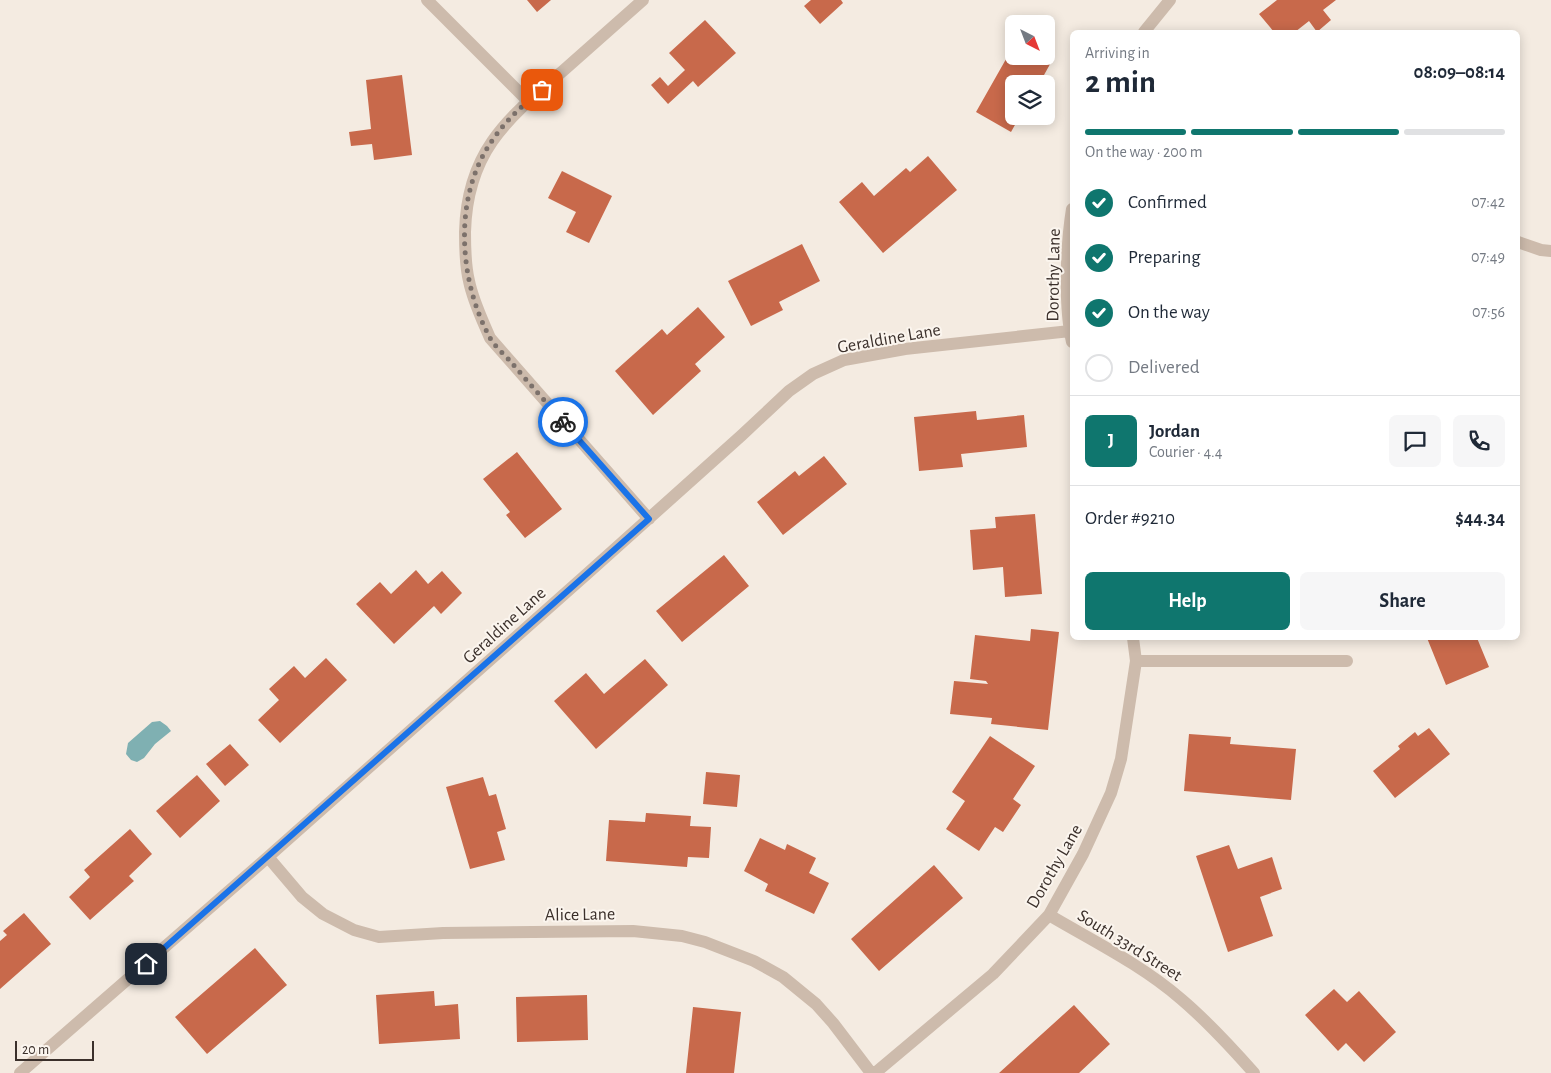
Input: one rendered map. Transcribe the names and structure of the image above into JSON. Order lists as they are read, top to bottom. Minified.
{"streets":{"street":["Dorothy Lane","Geraldine Lane","Alice Lane","South 33rd Street"]},"crossings":[["Dorothy Lane","Alice Lane"],["Dorothy Lane","South 33rd Street"],["Geraldine Lane","Alice Lane"]],"scale_bar":"20 m","north":"bottom right","page":{"heading":["2 min","Arriving in","08:09–08:14"],"panel":["Jordan","Courier · 4.4","Order #9210","$44.34"],"bar":"On the way · 200 m","list":[["Confirmed","07:42"],["Preparing","07:49"],["On the way","07:56"],"Delivered"],"round":"J","buttons":["Help","Share"],"scale":"20 m"}}
